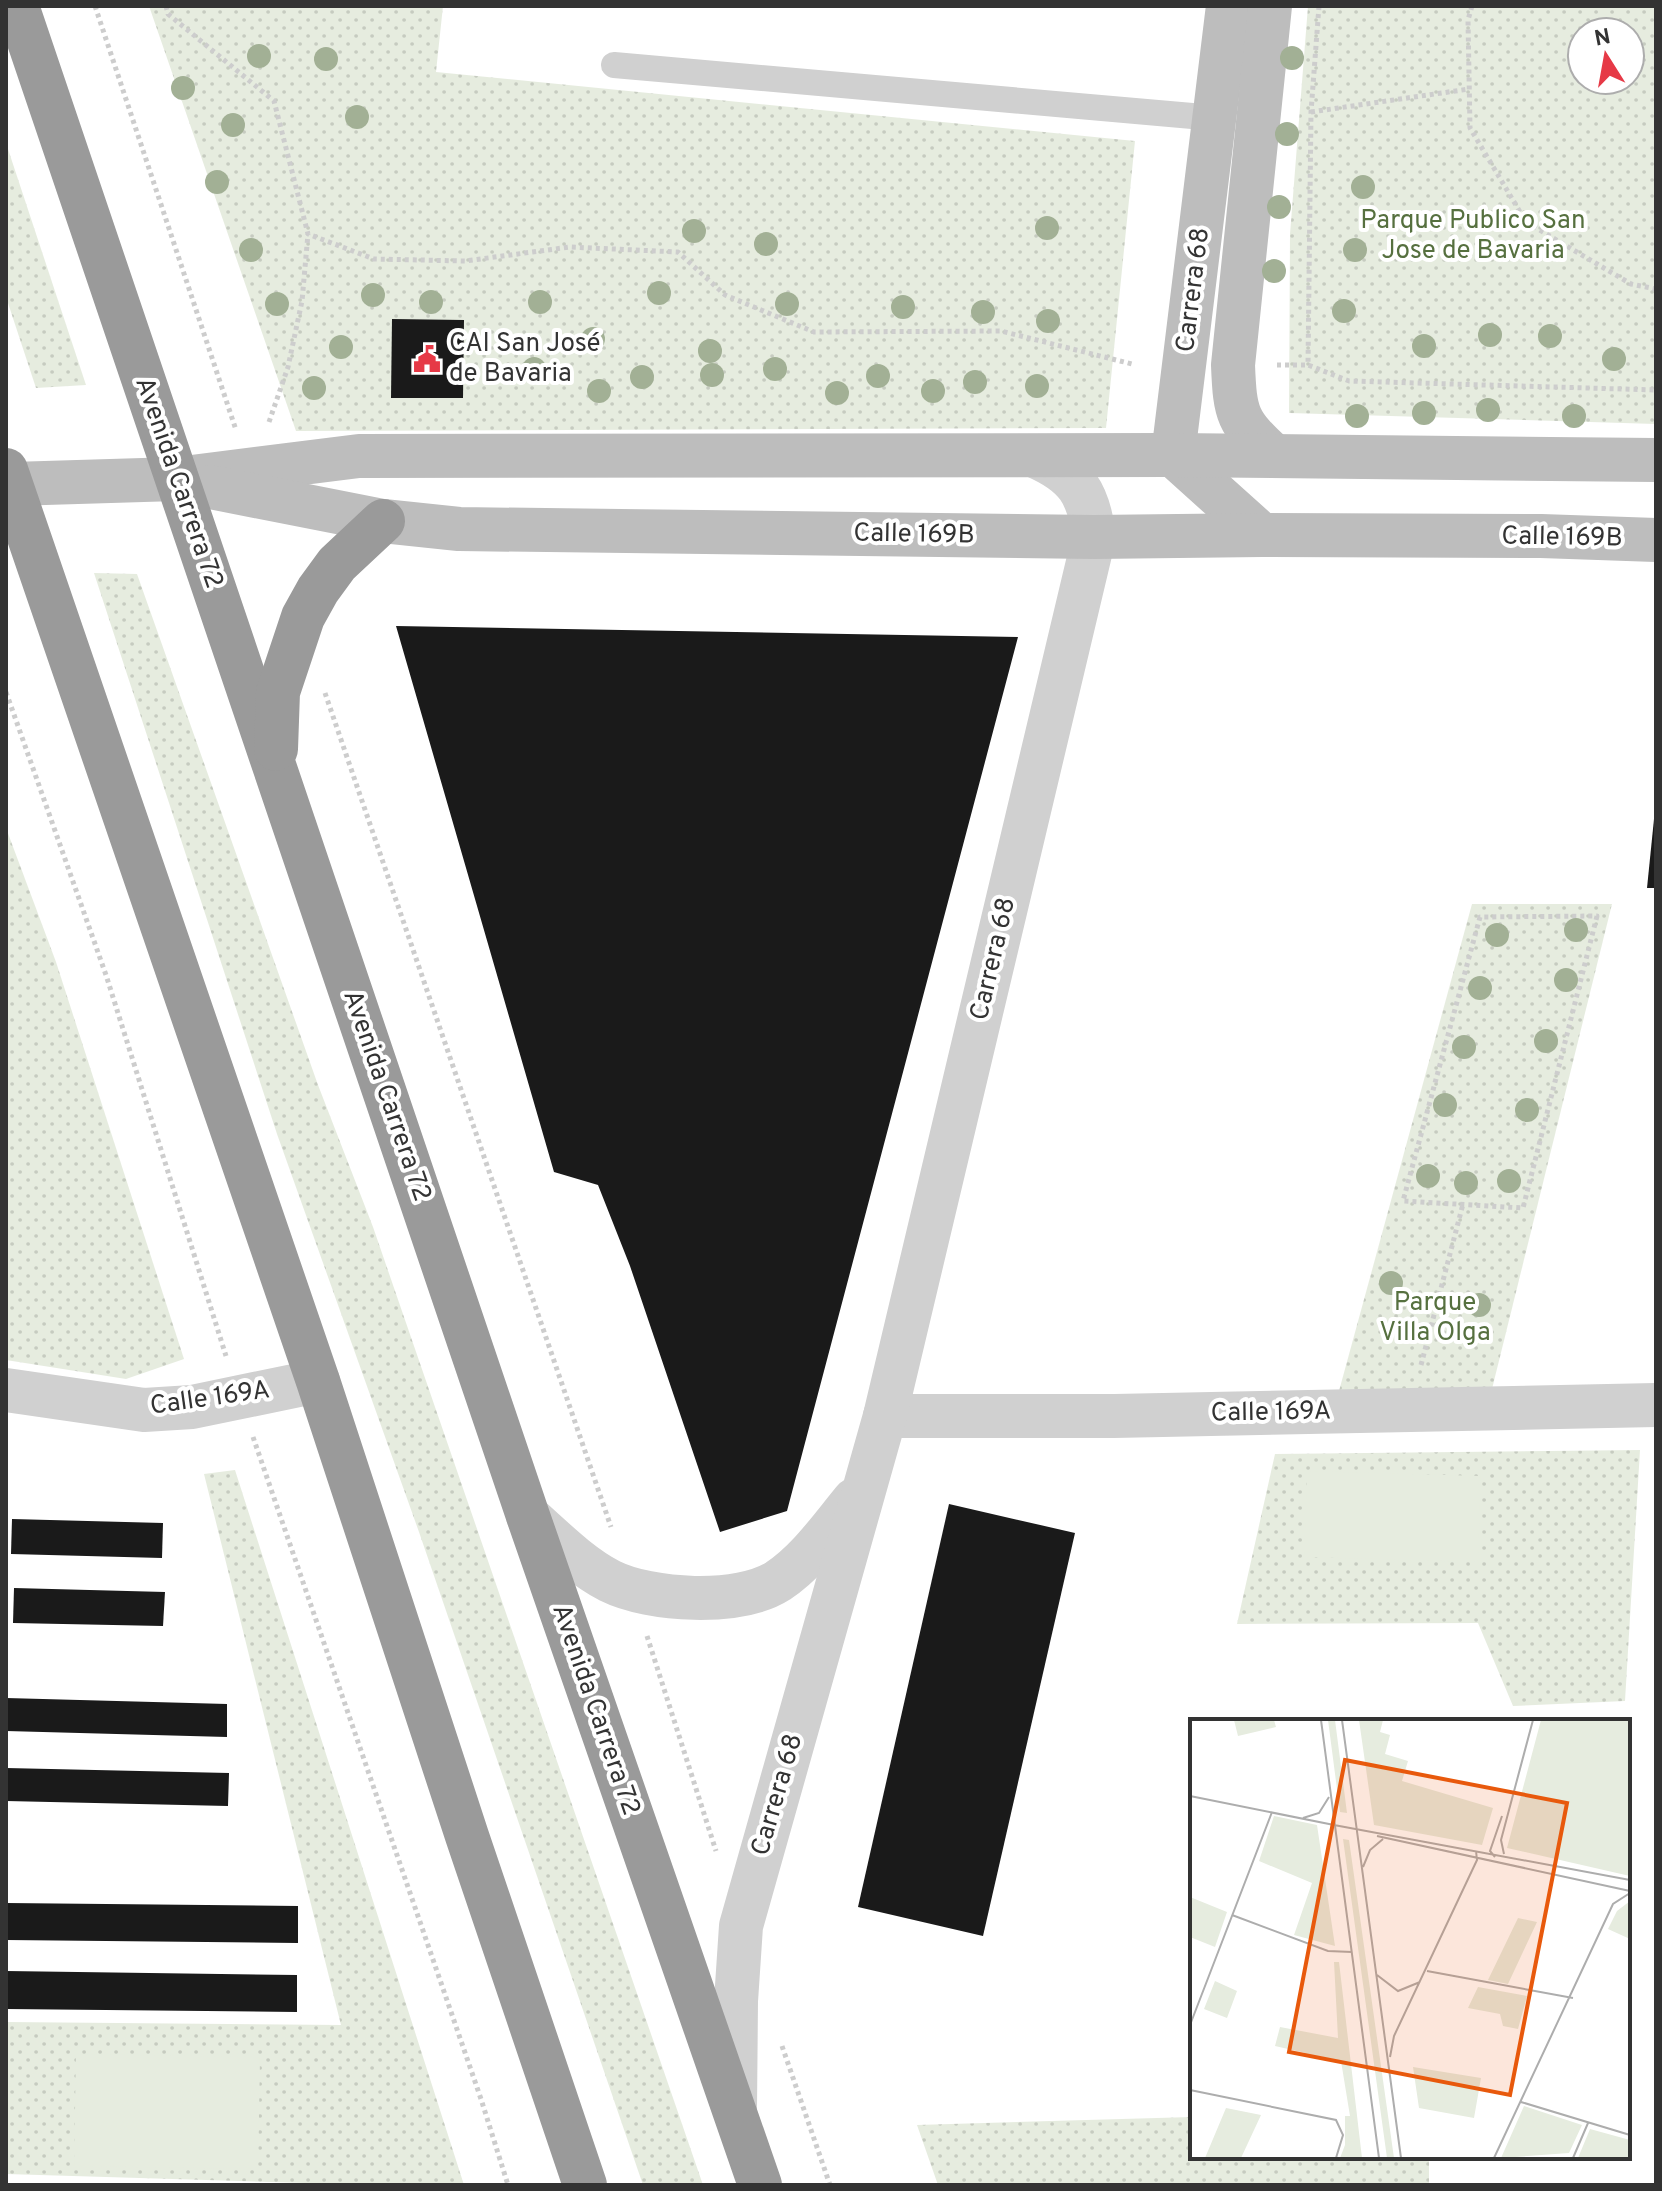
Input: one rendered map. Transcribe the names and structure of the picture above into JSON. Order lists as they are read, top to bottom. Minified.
{"streets":{"highway":["Avenida Carrera 72"],"main road":["Carrera 68","Calle 169B"],"street":["Calle 169A"]},"crossings":[["Carrera 68","Avenida Carrera 72"],["Carrera 68","Calle 169B"],["Carrera 68","Calle 169A"],["Avenida Carrera 72","Calle 169B"]],"parks":["Parque Publico San Jose de Bavaria","Parque Villa Olga"],"places":{"public building":["CAI San José de Bavaria"]},"north":"top"}
